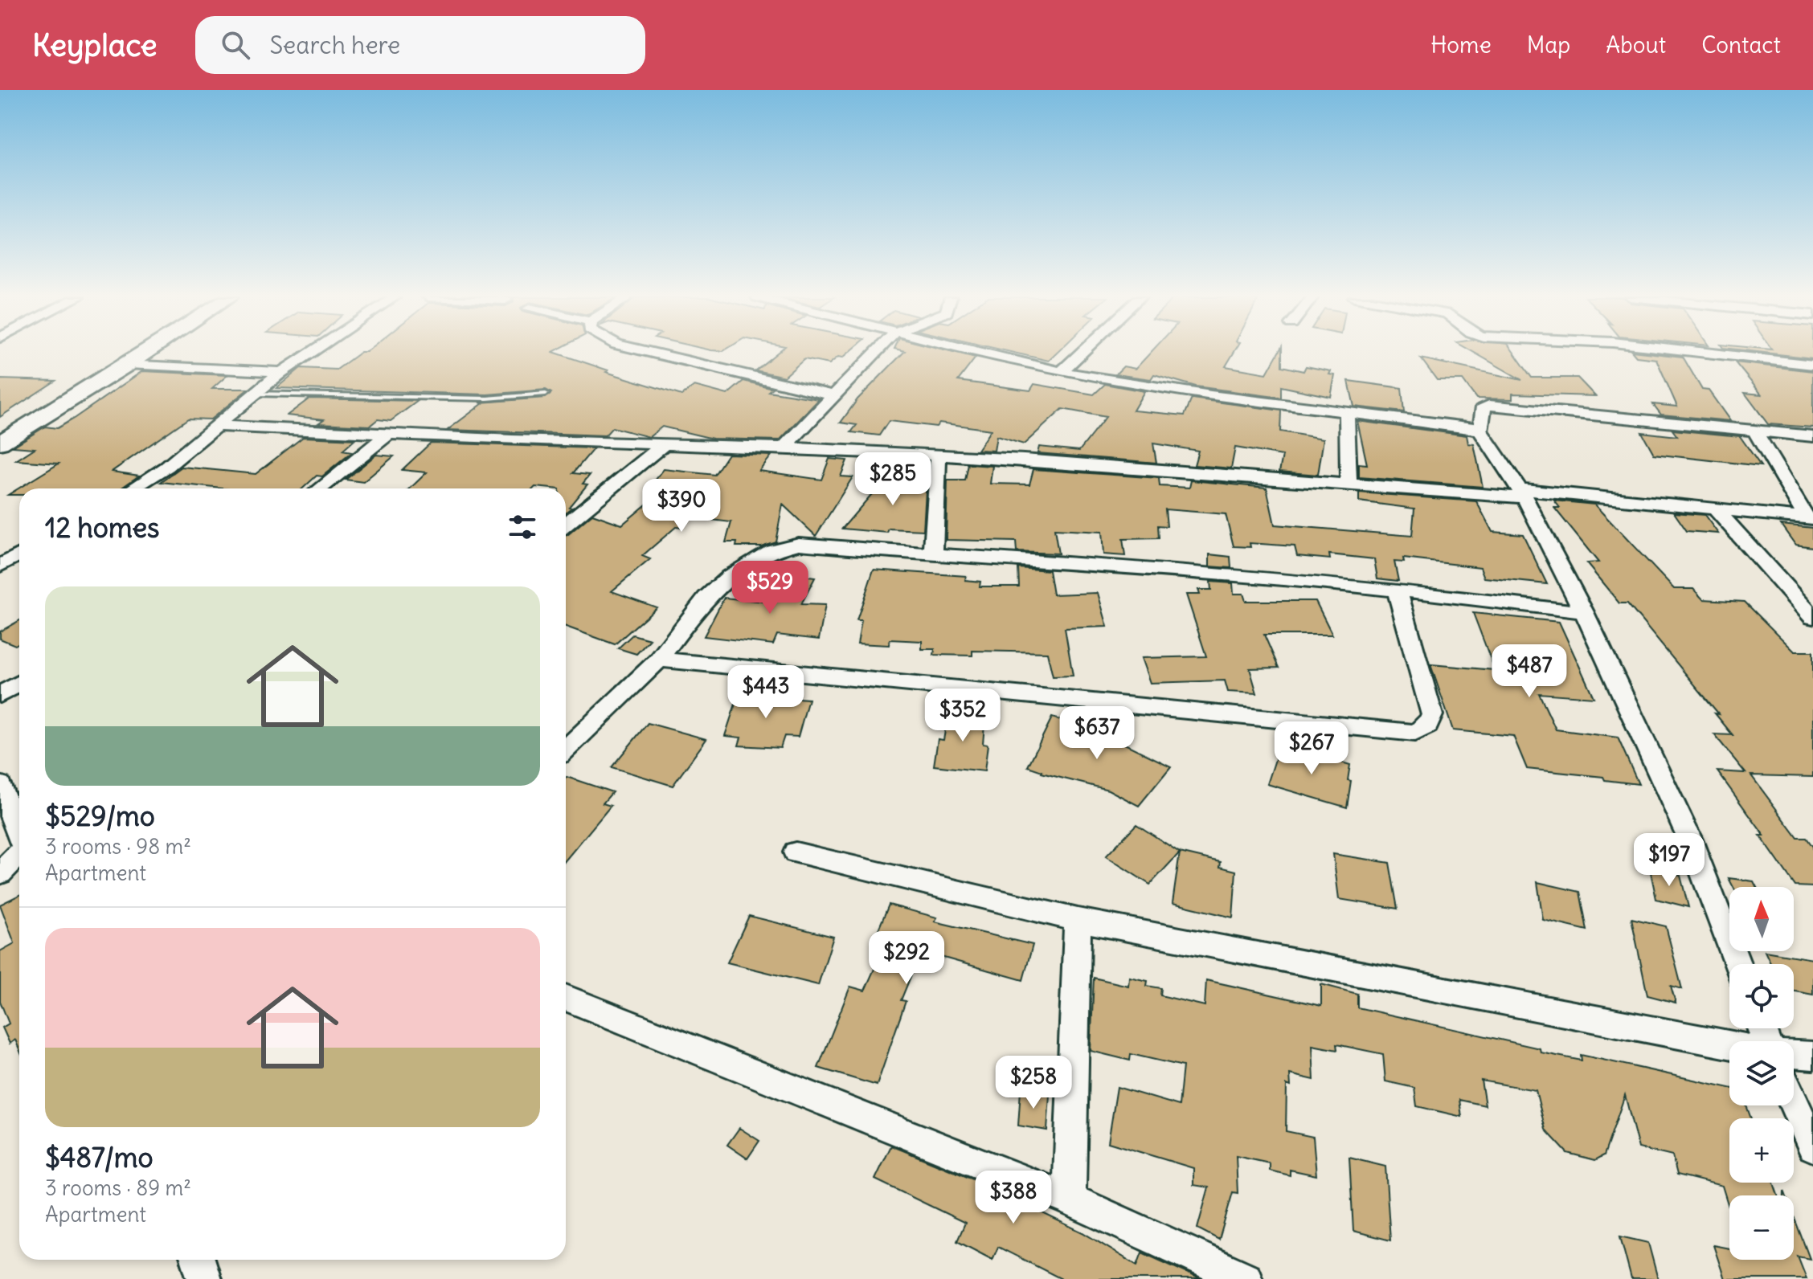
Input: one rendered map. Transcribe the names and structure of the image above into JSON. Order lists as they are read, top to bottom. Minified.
{"north":"top","page":{"header":"Keyplace","search":"Search here","nav":["Home","Map","About","Contact"],"price":["$285","$390","$529","$487","$443","$352","$637","$267","$197","$292","$258","$388"],"heading":"12 homes","list":[{"name":"$529/mo","note":"3 rooms · 98 m² · Apartment"},{"name":"$487/mo","note":"3 rooms · 89 m² · Apartment"}],"map_buttons":["+","−"]}}
